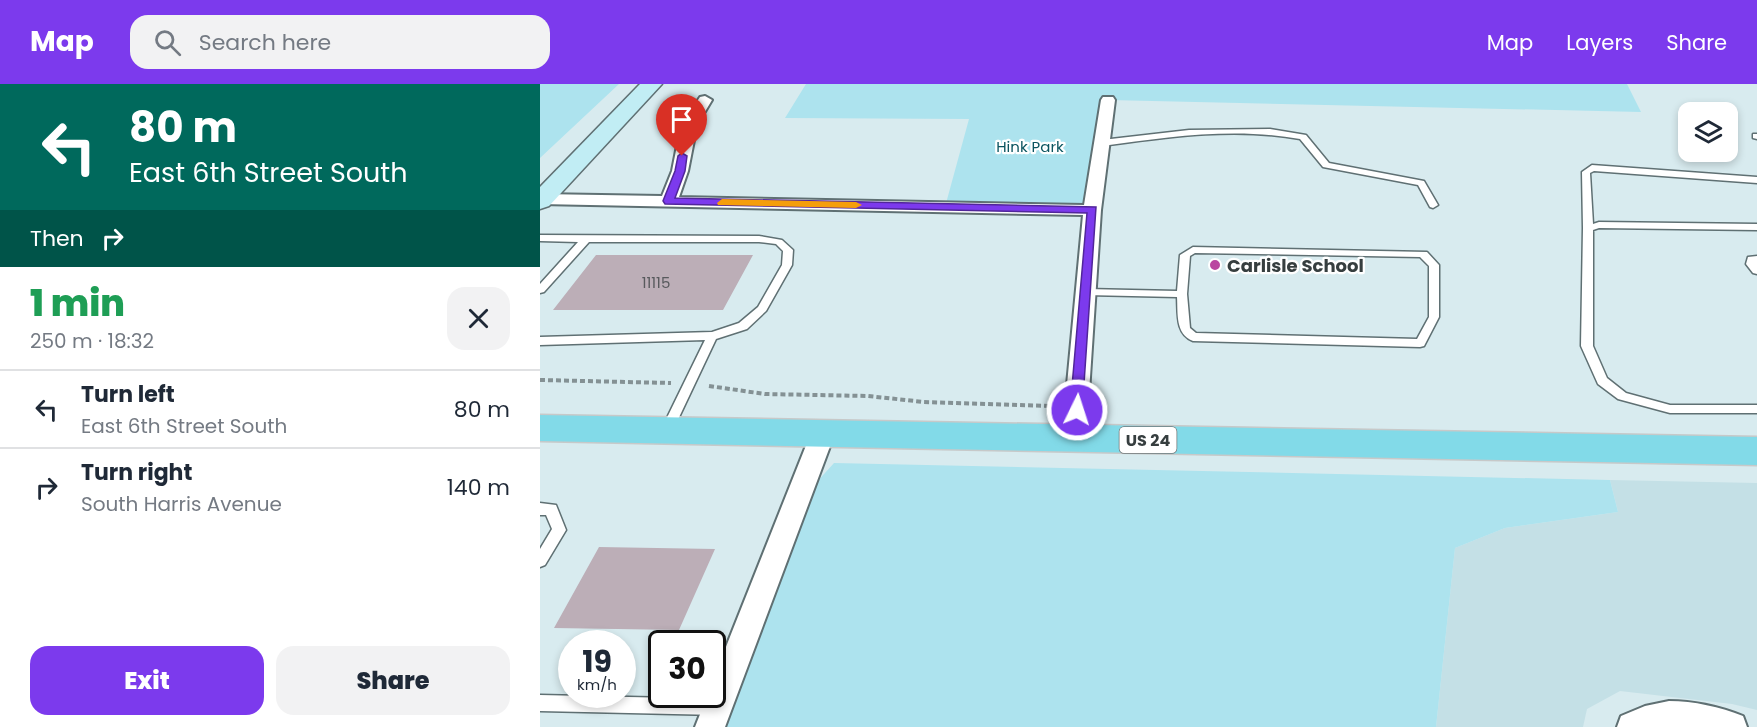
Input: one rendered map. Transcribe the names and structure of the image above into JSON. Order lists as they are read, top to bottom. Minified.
{"streets":{"main road":["US 24"]},"parks":["Hink Park"],"places":["Carlisle School"],"house_numbers":["11115"],"page":{"header":"Map","search":"Search here","nav":["Map","Layers","Share"],"turn":["80 m","East 6th Street South"],"then":"Then","heading":["1 min","250 m · 18:32"],"list":[{"name":"Turn left","note":"East 6th Street South","value":"80 m"},{"name":"Turn right","note":"South Harris Avenue","value":"140 m"}],"speed":"19 km/h","limit":"30","buttons":["Exit","Share"]}}
